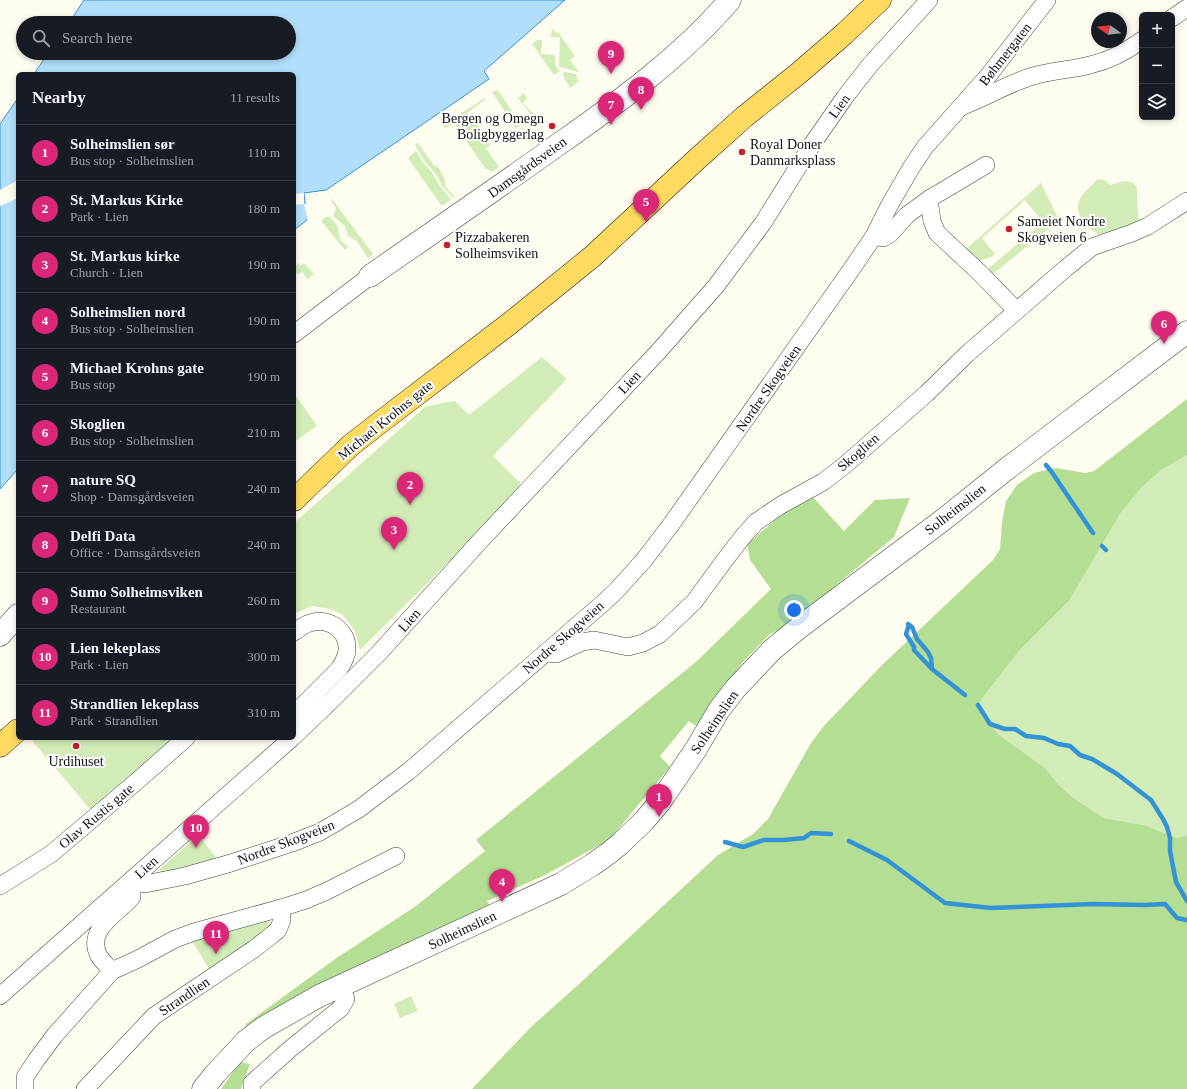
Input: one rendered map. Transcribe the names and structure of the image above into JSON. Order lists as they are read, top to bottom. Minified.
{"streets":{"main road":["Michael Krohns gate"],"street":["Bøhmergaten","Lien","Damsgårdsveien","Nordre Skogveien","Skoglien","Solheimslien","Olav Rustis gate","Strandlien"]},"crossings":[["Bøhmergaten","Nordre Skogveien"],["Lien","Nordre Skogveien"],["Nordre Skogveien","Skoglien"]],"places":["Bergen og Omegn Boligbyggerlag","Royal Doner Danmarksplass","Sameiet Nordre Skogveien 6","Pizzabakeren Solheimsviken","Urdihuset"],"north":"left","page":{"map_buttons":["+","−"],"search":"Search here","pins":["9","8","7","5","6","2","3","1","10","4","11"],"heading":["Nearby","11 results"],"list":[{"mark":"1","name":"Solheimslien sør","note":"Bus stop · Solheimslien","value":"110 m"},{"mark":"2","name":"St. Markus Kirke","note":"Park · Lien","value":"180 m"},{"mark":"3","name":"St. Markus kirke","note":"Church · Lien","value":"190 m"},{"mark":"4","name":"Solheimslien nord","note":"Bus stop · Solheimslien","value":"190 m"},{"mark":"5","name":"Michael Krohns gate","note":"Bus stop","value":"190 m"},{"mark":"6","name":"Skoglien","note":"Bus stop · Solheimslien","value":"210 m"},{"mark":"7","name":"nature SQ","note":"Shop · Damsgårdsveien","value":"240 m"},{"mark":"8","name":"Delfi Data","note":"Office · Damsgårdsveien","value":"240 m"},{"mark":"9","name":"Sumo Solheimsviken","note":"Restaurant","value":"260 m"},{"mark":"10","name":"Lien lekeplass","note":"Park · Lien","value":"300 m"},{"mark":"11","name":"Strandlien lekeplass","note":"Park · Strandlien","value":"310 m"}]}}
